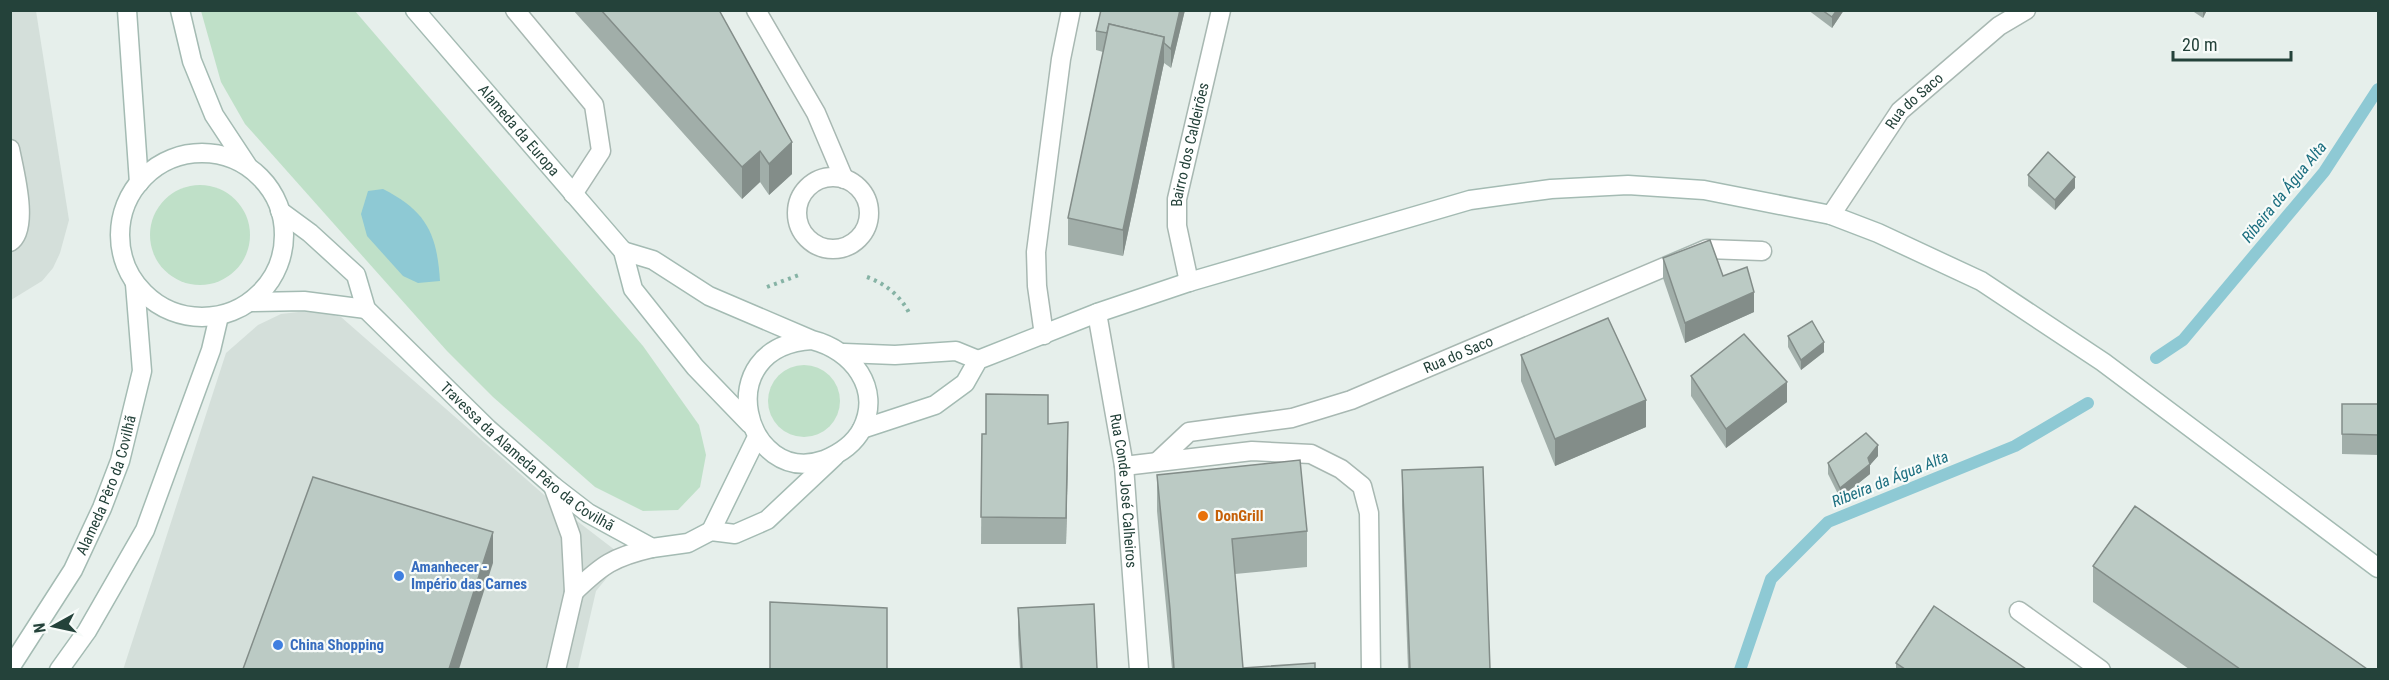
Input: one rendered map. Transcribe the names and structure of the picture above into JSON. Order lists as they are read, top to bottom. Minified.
{"streets":{"main road":["Rua do Saco","Alameda da Europa","Bairro dos Caldeirões","Travessa da Alameda Pêro da Covilhã","Alameda Pêro da Covilhã","Rua Conde José Calheiros"]},"crossings":[["Travessa da Alameda Pêro da Covilhã","Alameda Pêro da Covilhã"]],"water":["Ribeira da Água Alta"],"places":["DonGrill","Amanhecer - Império das Carnes","China Shopping"],"scale_bar":"20 m","north":"left"}
